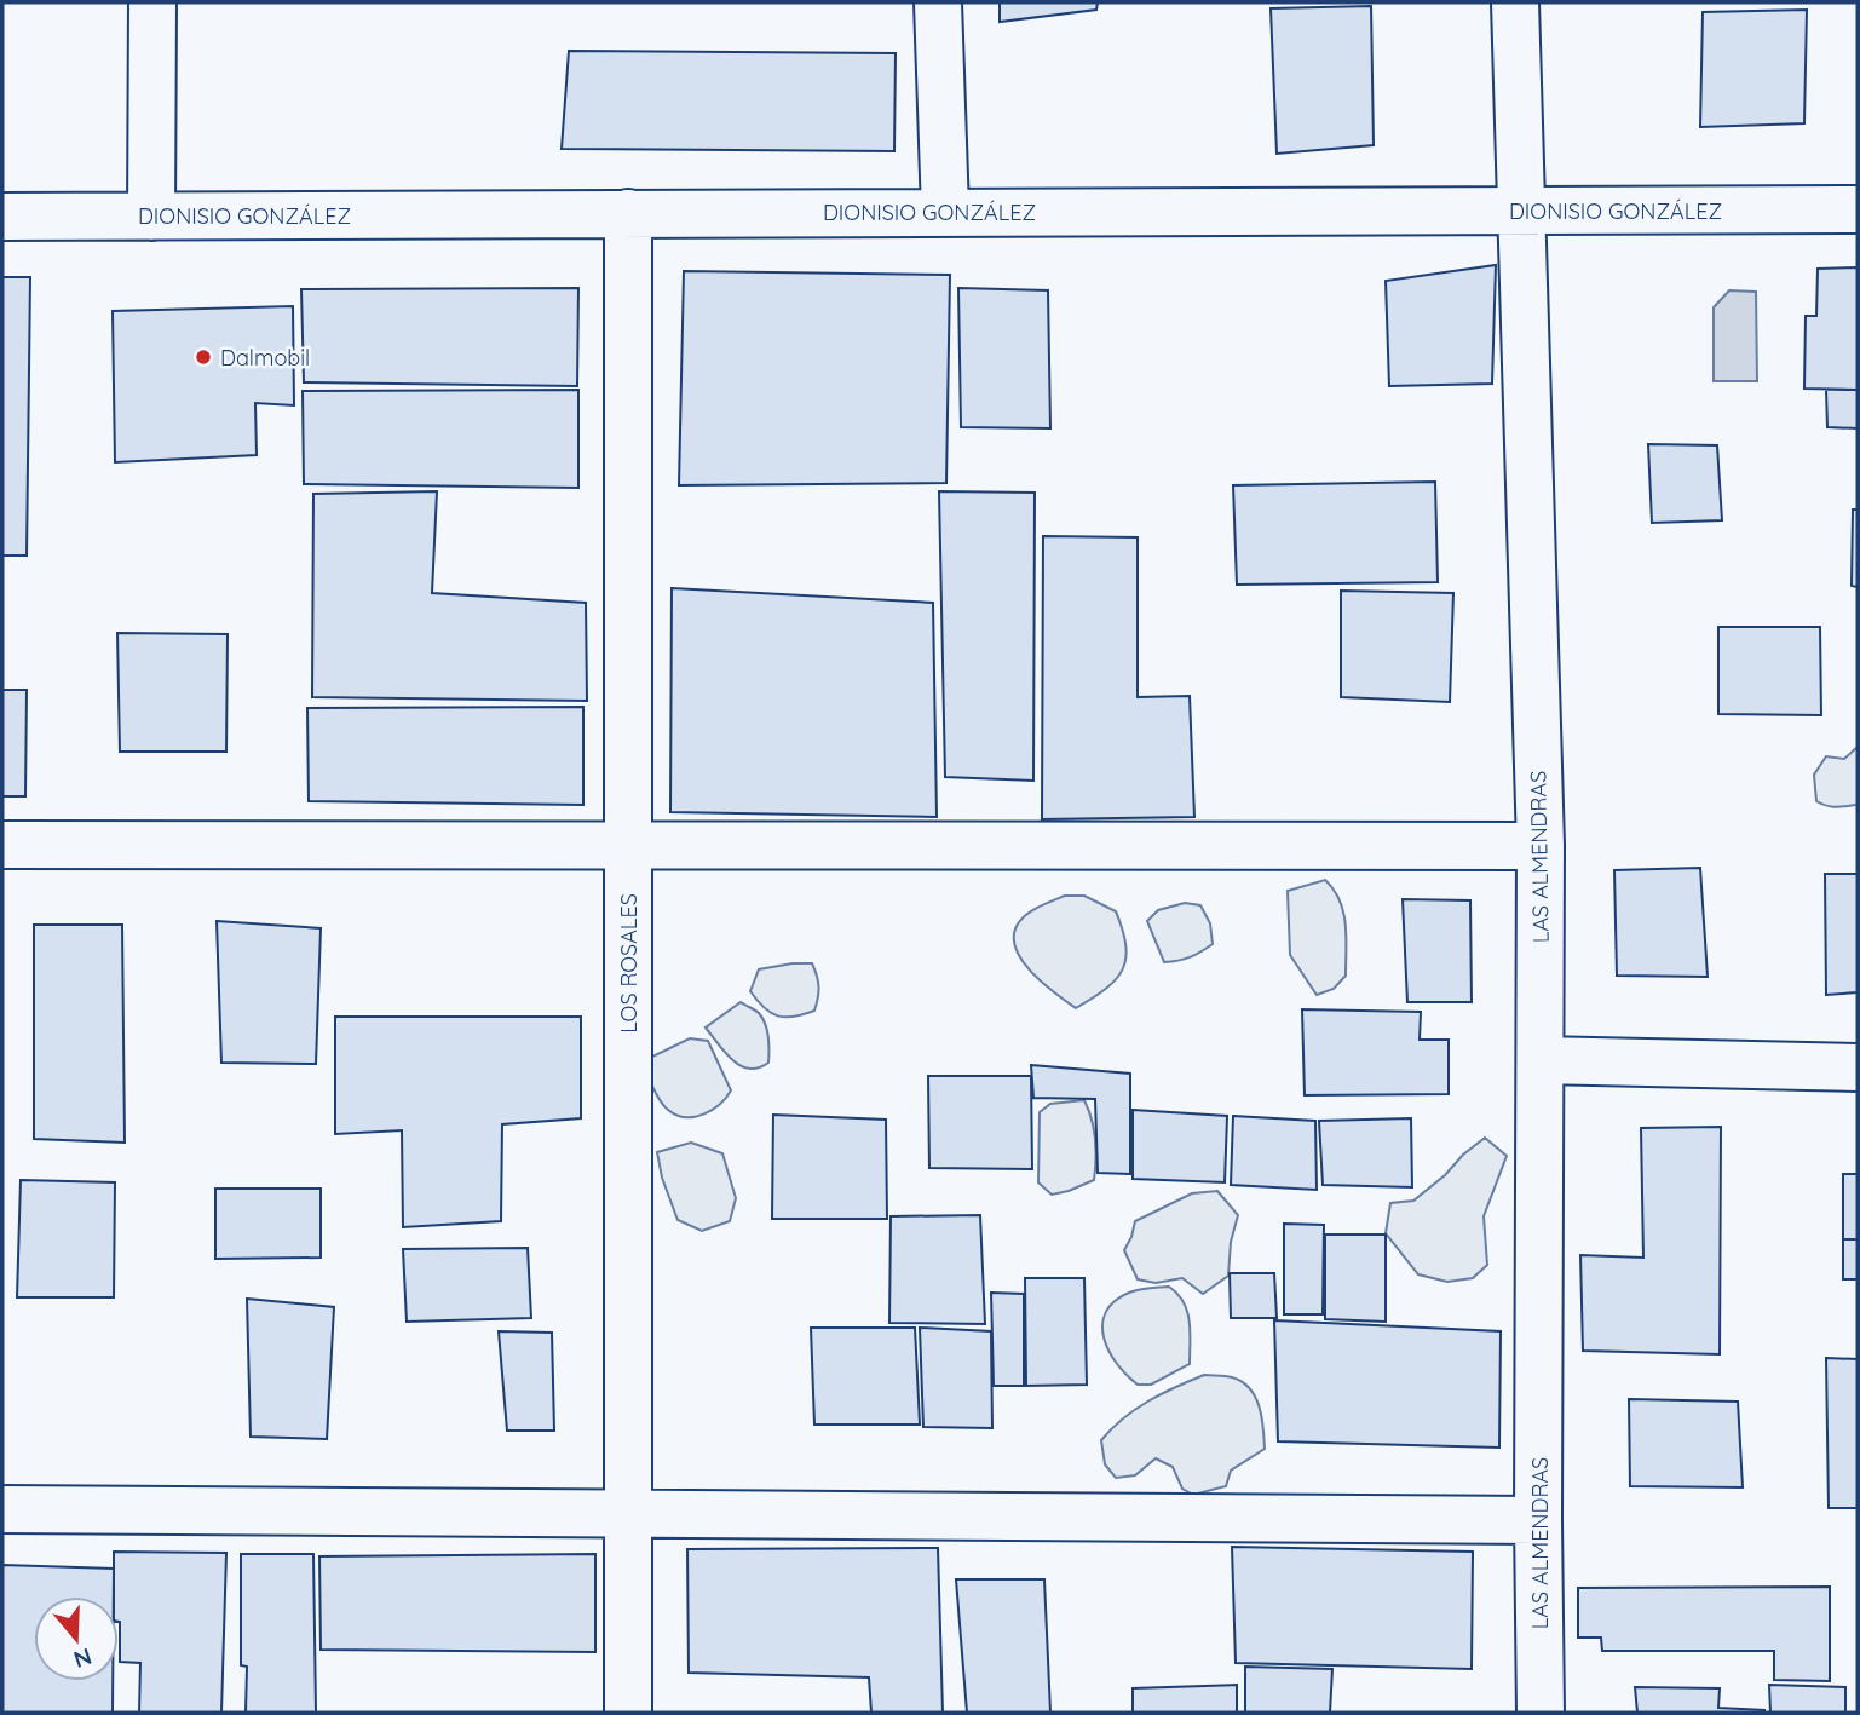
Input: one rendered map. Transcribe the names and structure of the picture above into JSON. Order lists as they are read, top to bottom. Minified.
{"streets":{"street":["DIONISIO GONZÁLEZ","LAS ALMENDRAS","LOS ROSALES"]},"crossings":[["DIONISIO GONZÁLEZ","LAS ALMENDRAS"],["DIONISIO GONZÁLEZ","LOS ROSALES"]],"places":["Dalmobil"],"north":"bottom"}
